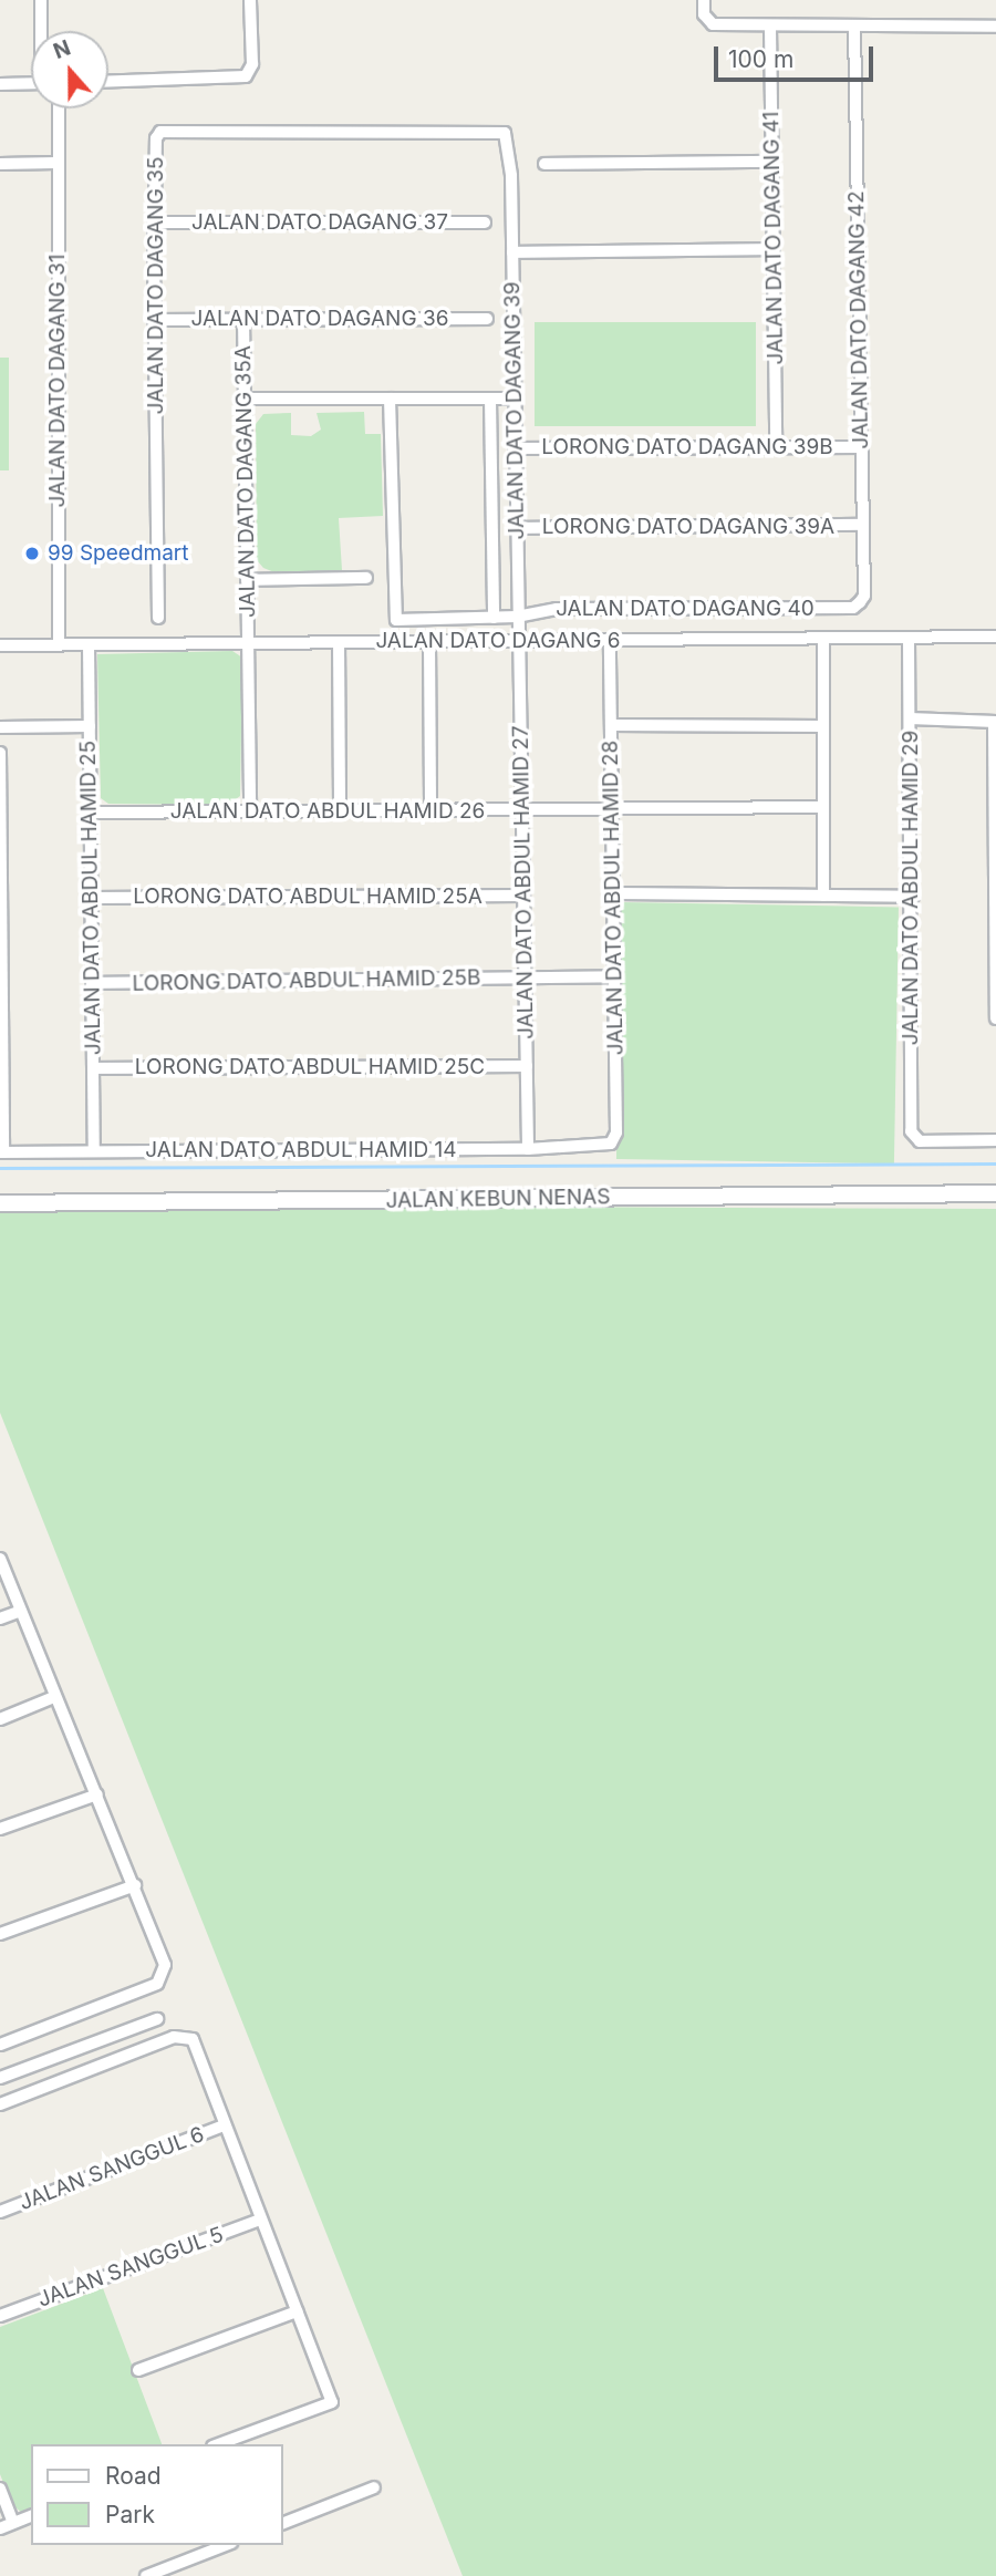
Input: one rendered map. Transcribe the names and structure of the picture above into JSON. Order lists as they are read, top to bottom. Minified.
{"streets":{"street":["JALAN DATO DAGANG 37","JALAN DATO DAGANG 41","JALAN DATO DAGANG 35","JALAN DATO DAGANG 36","JALAN DATO DAGANG 42","JALAN DATO DAGANG 31","JALAN DATO DAGANG 39","LORONG DATO DAGANG 39B","JALAN DATO DAGANG 35A","LORONG DATO DAGANG 39A","JALAN DATO DAGANG 40","JALAN DATO DAGANG 6","JALAN DATO ABDUL HAMID 26","JALAN DATO ABDUL HAMID 27","JALAN DATO ABDUL HAMID 29","LORONG DATO ABDUL HAMID 25A","JALAN DATO ABDUL HAMID 25","JALAN DATO ABDUL HAMID 28","LORONG DATO ABDUL HAMID 25B","LORONG DATO ABDUL HAMID 25C","JALAN DATO ABDUL HAMID 14","JALAN KEBUN NENAS","JALAN SANGGUL 6","JALAN SANGGUL 5"]},"crossings":[["JALAN DATO DAGANG 37","JALAN DATO DAGANG 35"],["JALAN DATO DAGANG 41","LORONG DATO DAGANG 39B"],["JALAN DATO DAGANG 35","JALAN DATO DAGANG 36"],["JALAN DATO DAGANG 35","JALAN DATO DAGANG 39"],["JALAN DATO DAGANG 36","JALAN DATO DAGANG 35A"],["JALAN DATO DAGANG 42","LORONG DATO DAGANG 39B"],["JALAN DATO DAGANG 42","LORONG DATO DAGANG 39A"],["JALAN DATO DAGANG 42","JALAN DATO DAGANG 40"],["JALAN DATO DAGANG 31","JALAN DATO DAGANG 6"],["JALAN DATO DAGANG 39","LORONG DATO DAGANG 39B"],["JALAN DATO DAGANG 39","LORONG DATO DAGANG 39A"],["JALAN DATO DAGANG 39","JALAN DATO DAGANG 40"],["JALAN DATO DAGANG 39","JALAN DATO ABDUL HAMID 27"],["JALAN DATO DAGANG 35A","JALAN DATO DAGANG 6"],["JALAN DATO DAGANG 35A","JALAN DATO ABDUL HAMID 26"],["JALAN DATO DAGANG 40","JALAN DATO ABDUL HAMID 27"],["JALAN DATO DAGANG 6","JALAN DATO ABDUL HAMID 27"],["JALAN DATO DAGANG 6","JALAN DATO ABDUL HAMID 29"],["JALAN DATO DAGANG 6","JALAN DATO ABDUL HAMID 25"],["JALAN DATO DAGANG 6","JALAN DATO ABDUL HAMID 28"],["JALAN DATO ABDUL HAMID 26","JALAN DATO ABDUL HAMID 27"],["JALAN DATO ABDUL HAMID 26","JALAN DATO ABDUL HAMID 25"],["JALAN DATO ABDUL HAMID 26","JALAN DATO ABDUL HAMID 28"],["JALAN DATO ABDUL HAMID 27","LORONG DATO ABDUL HAMID 25A"],["JALAN DATO ABDUL HAMID 27","LORONG DATO ABDUL HAMID 25B"],["JALAN DATO ABDUL HAMID 27","LORONG DATO ABDUL HAMID 25C"],["JALAN DATO ABDUL HAMID 27","JALAN DATO ABDUL HAMID 14"],["LORONG DATO ABDUL HAMID 25A","JALAN DATO ABDUL HAMID 25"],["JALAN DATO ABDUL HAMID 25","LORONG DATO ABDUL HAMID 25B"],["JALAN DATO ABDUL HAMID 25","LORONG DATO ABDUL HAMID 25C"],["JALAN DATO ABDUL HAMID 25","JALAN DATO ABDUL HAMID 14"],["JALAN DATO ABDUL HAMID 28","LORONG DATO ABDUL HAMID 25B"],["JALAN DATO ABDUL HAMID 28","JALAN DATO ABDUL HAMID 14"]],"places":["99 Speedmart"],"legend":["Road","Park"],"scale_bar":"100 m","north":"top"}
